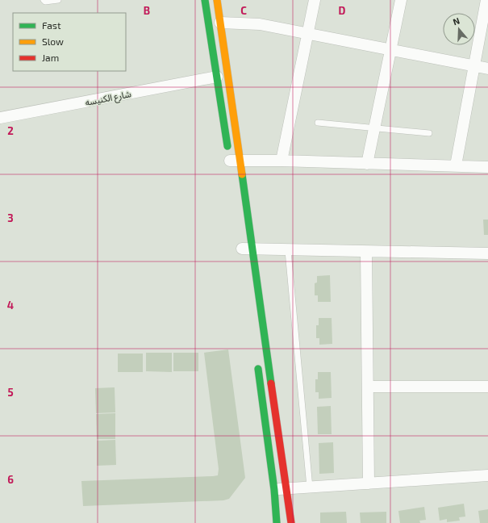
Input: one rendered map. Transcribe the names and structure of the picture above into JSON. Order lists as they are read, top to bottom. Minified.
{"streets":{"street":["شارع الكنيسه"]},"legend":["Fast","Slow","Jam"],"north":"top","grid":{"columns":["B","C","D"],"rows":["2","3","4","5","6"]}}
